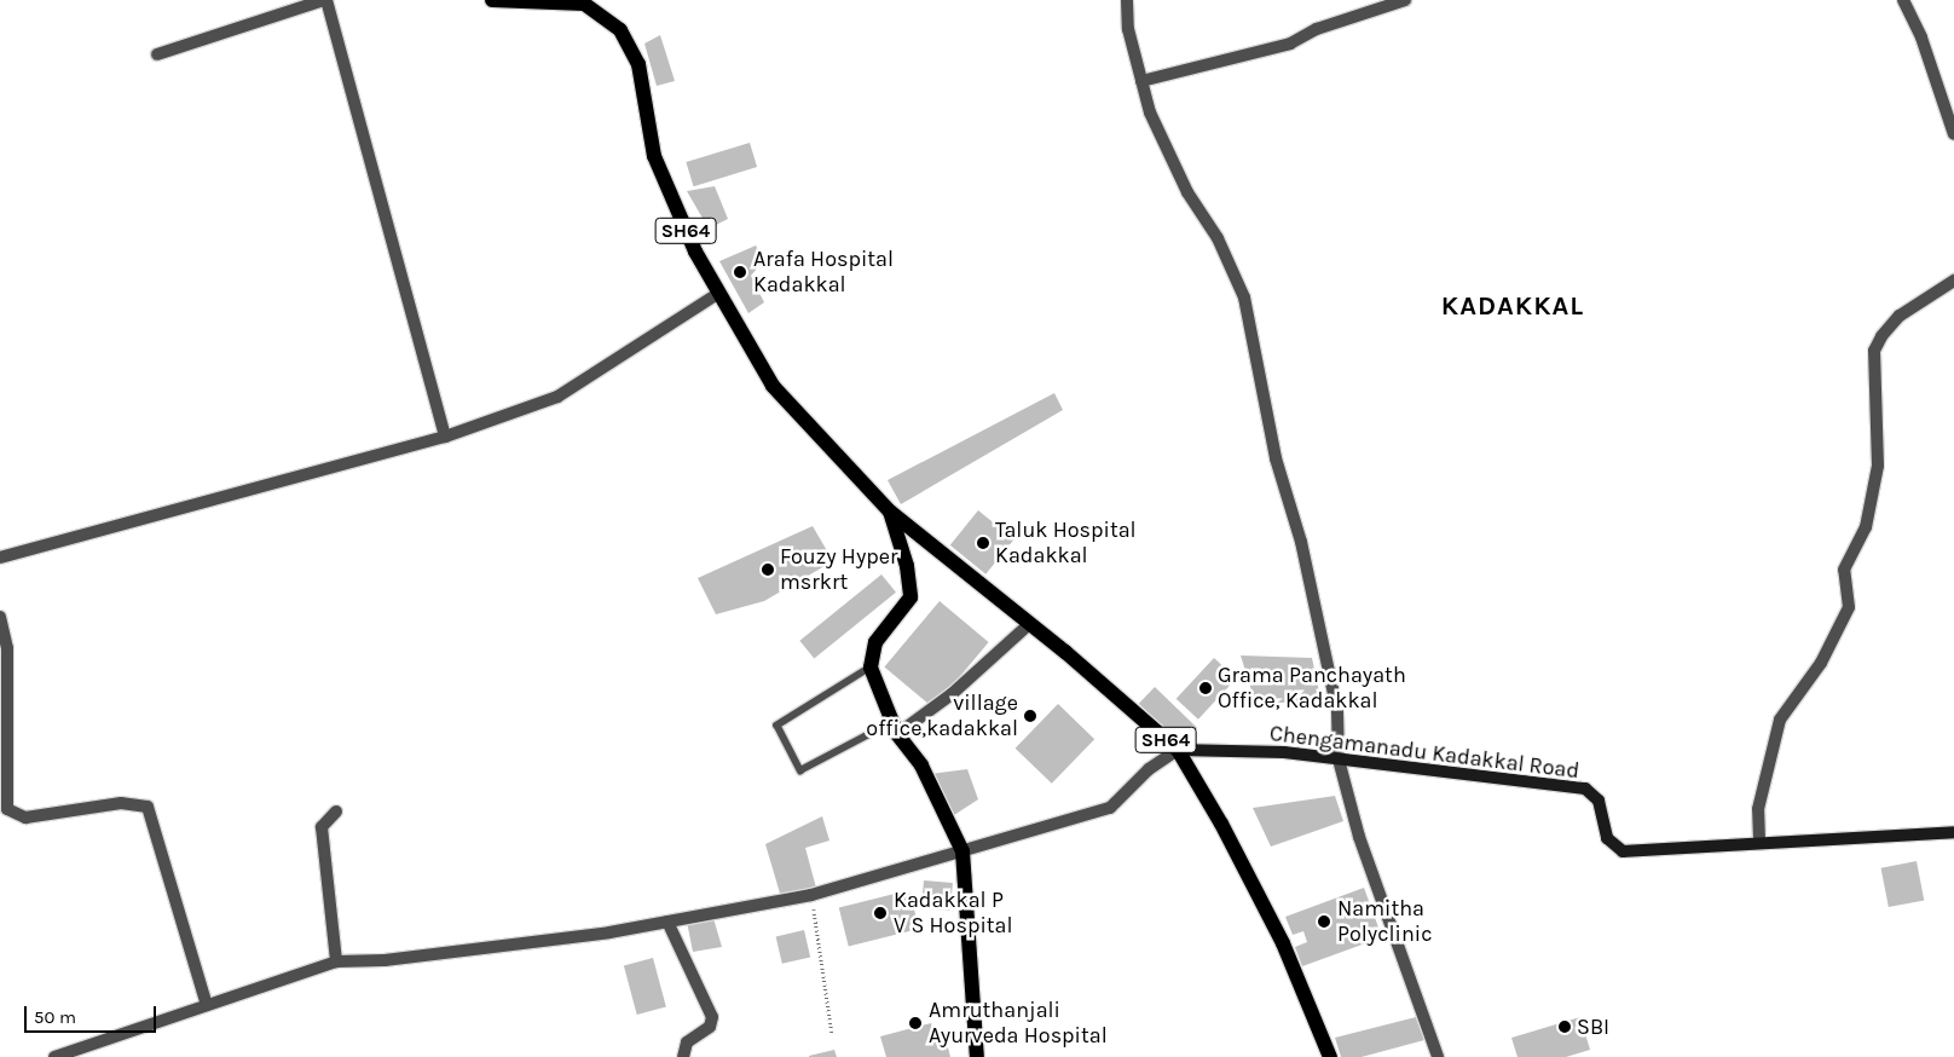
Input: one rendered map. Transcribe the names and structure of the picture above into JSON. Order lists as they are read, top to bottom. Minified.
{"streets":{"main road":["SH64","Chengamanadu Kadakkal Road"]},"crossings":[["SH64","Chengamanadu Kadakkal Road"]],"districts":["KADAKKAL"],"places":["Arafa Hospital Kadakkal","Taluk Hospital Kadakkal","Fouzy Hyper msrkrt","Grama Panchayath Office, Kadakkal","village office,kadakkal","Kadakkal P V S Hospital","Namitha Polyclinic","Amruthanjali Ayurveda Hospital","SBI"],"scale_bar":"50 m"}
